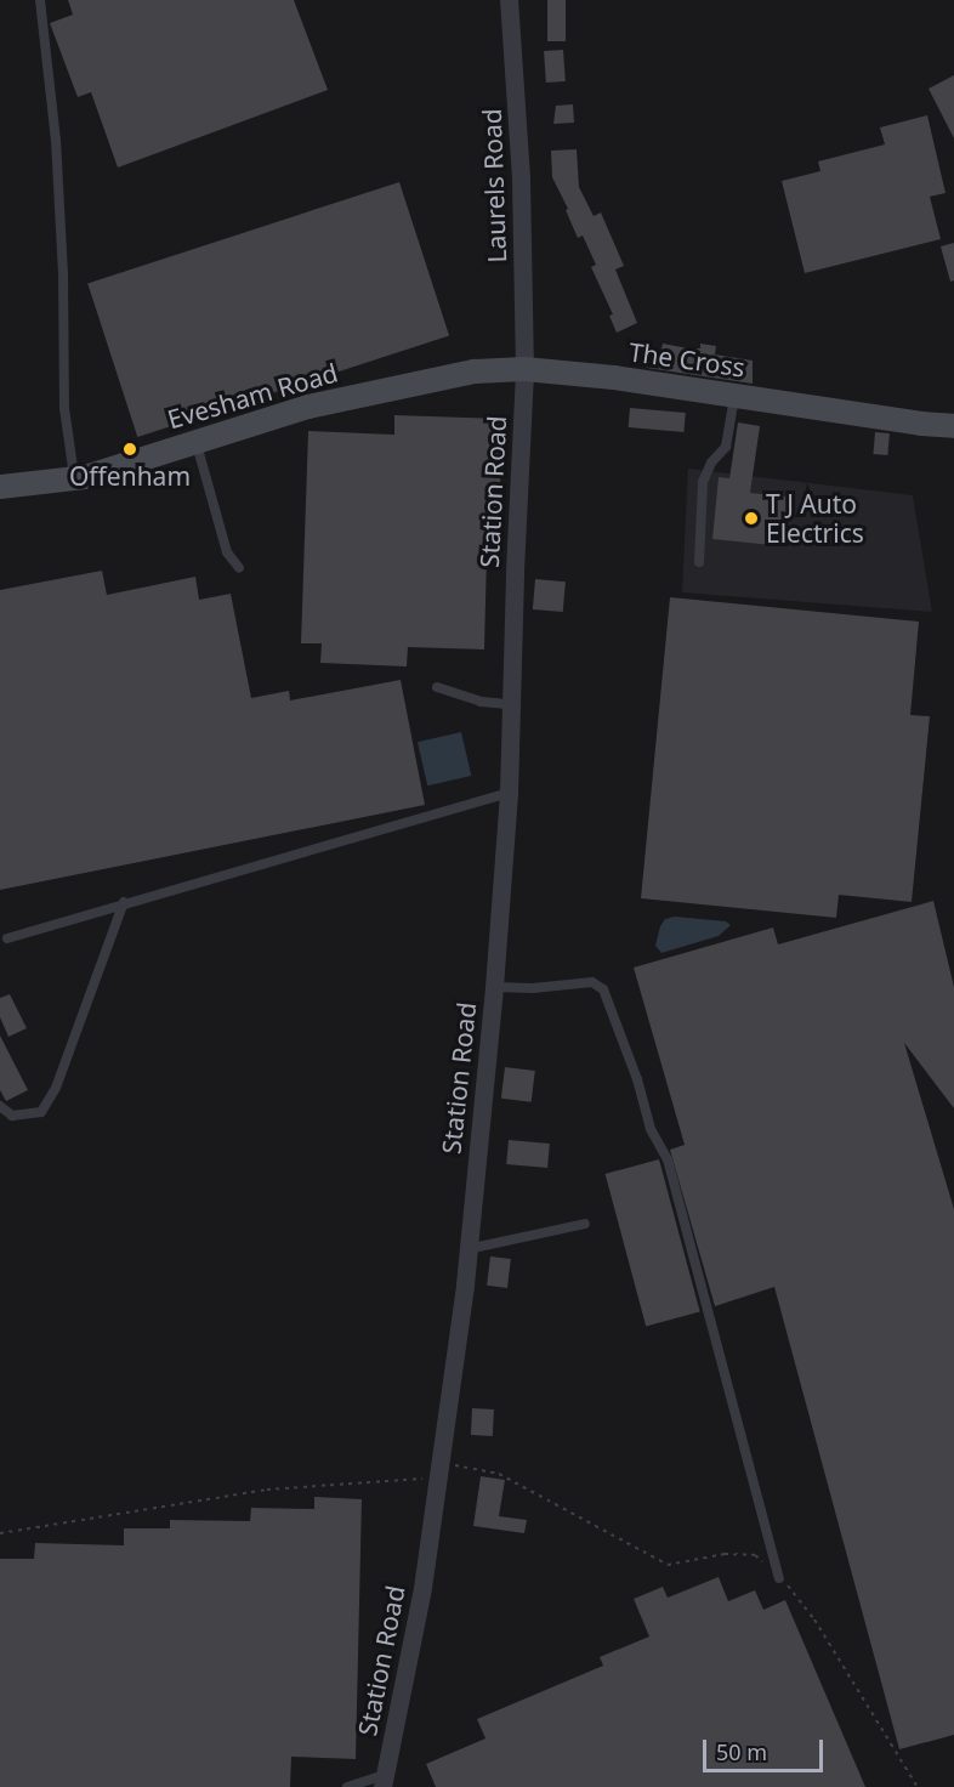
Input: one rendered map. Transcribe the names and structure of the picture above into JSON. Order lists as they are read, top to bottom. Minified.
{"streets":{"main road":["The Cross","Evesham Road"],"street":["Laurels Road","Station Road"]},"crossings":[["Laurels Road","The Cross"],["Laurels Road","Evesham Road"],["Laurels Road","Station Road"],["The Cross","Evesham Road"],["The Cross","Station Road"],["Evesham Road","Station Road"]],"places":["Offenham","T J Auto Electrics"],"scale_bar":"50 m"}
